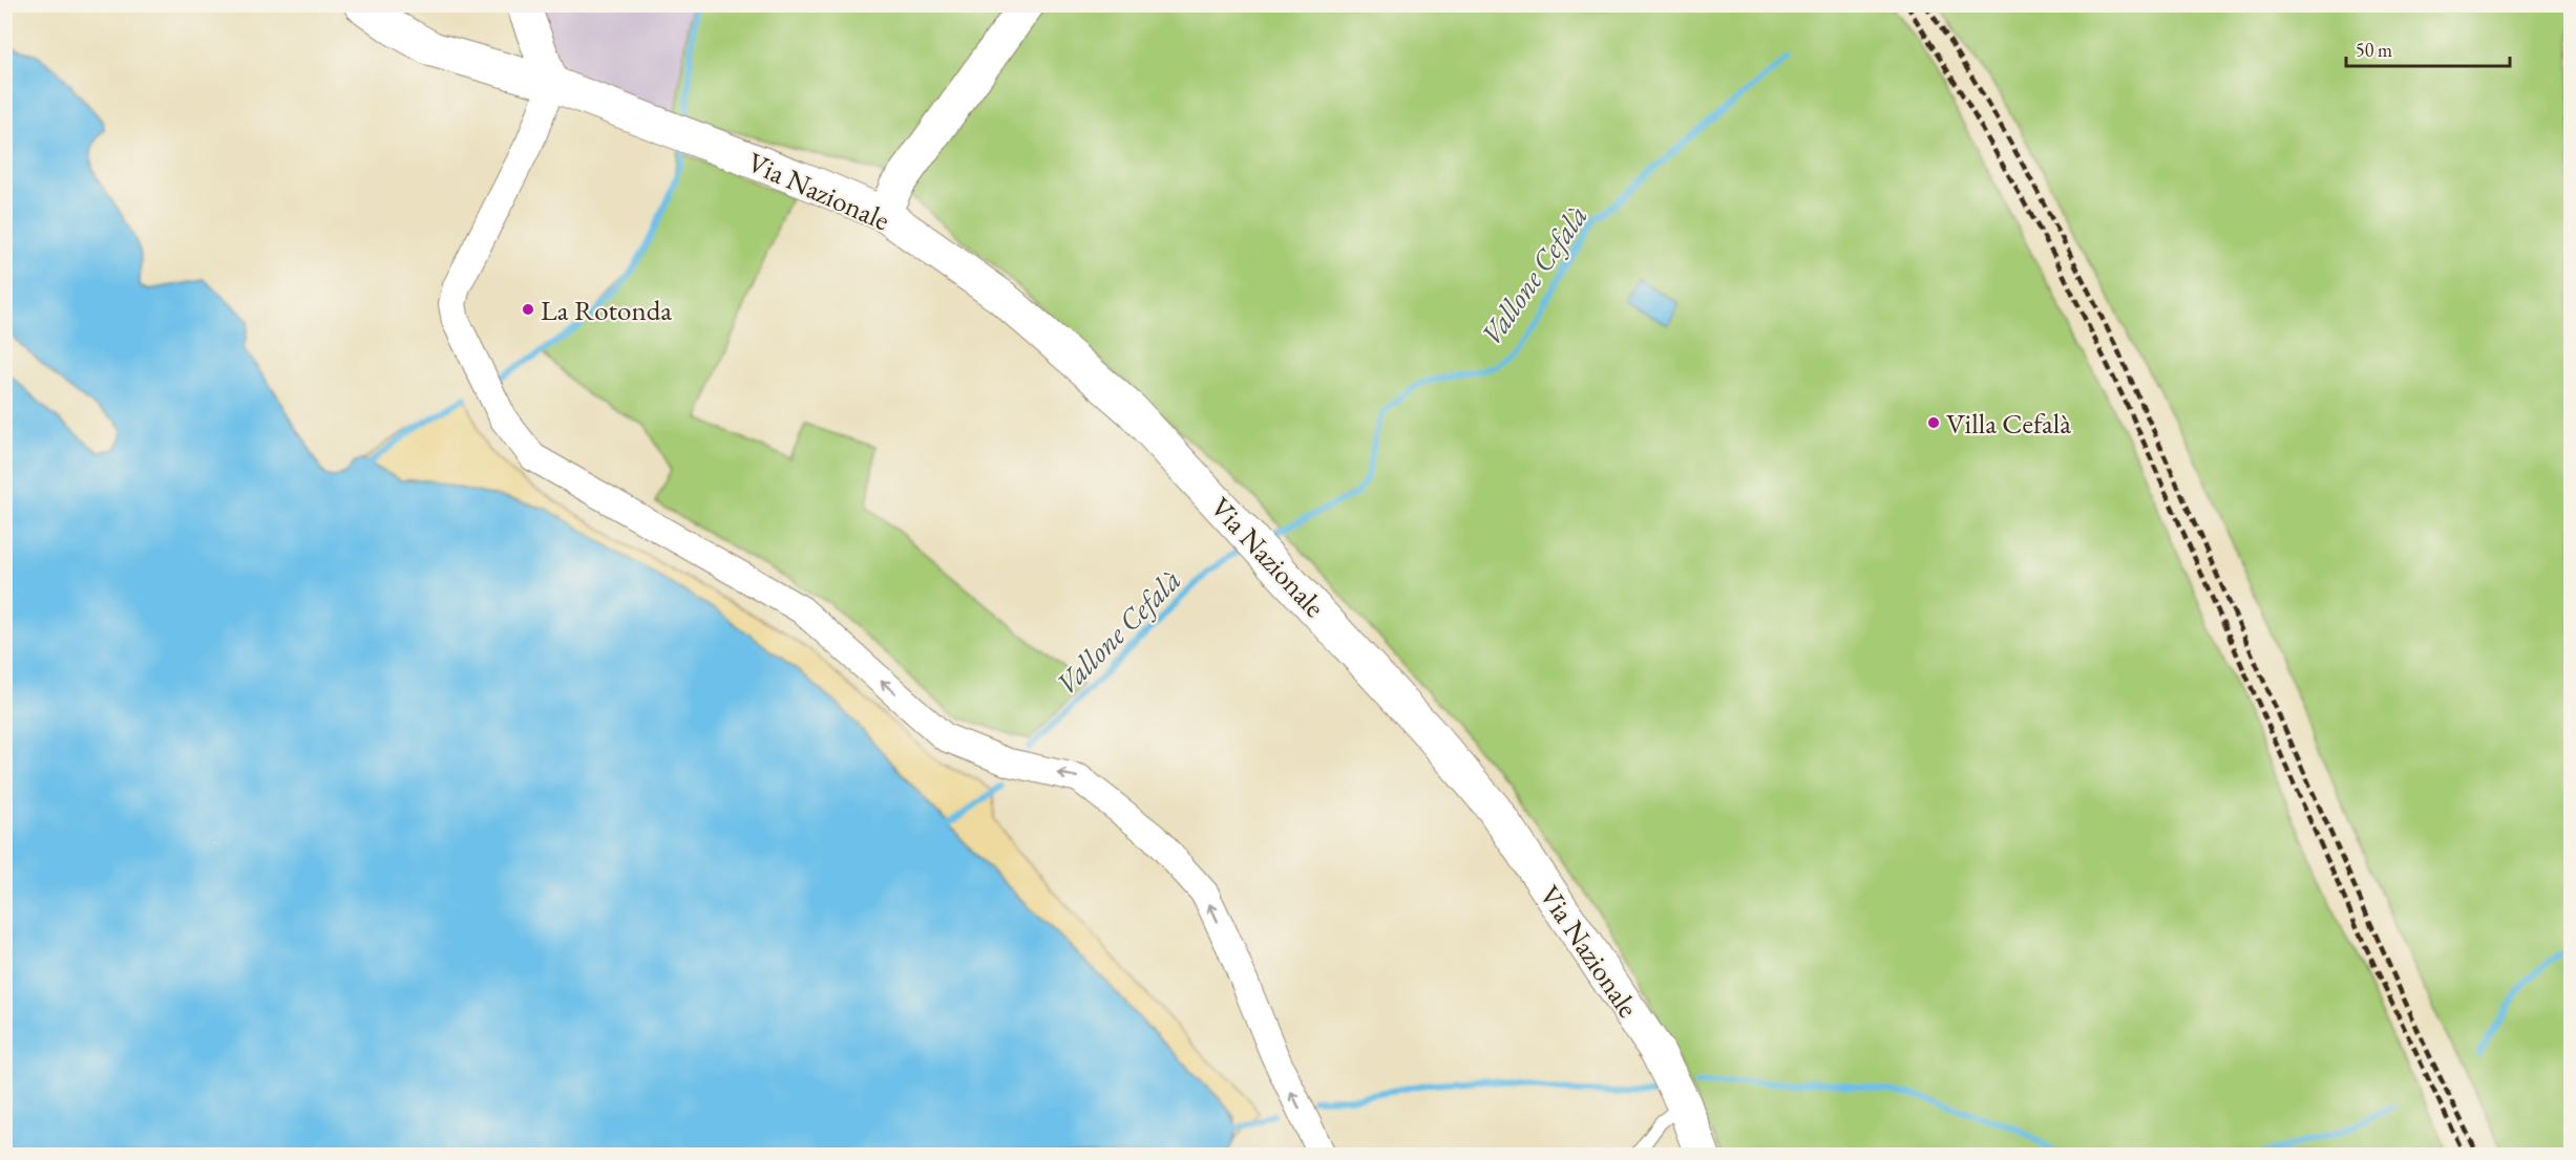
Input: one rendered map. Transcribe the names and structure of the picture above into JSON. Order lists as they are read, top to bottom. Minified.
{"streets":{"main road":["Via Nazionale"]},"water":["Vallone Cefalà"],"places":["La Rotonda","Villa Cefalà"],"scale_bar":"50 m"}
